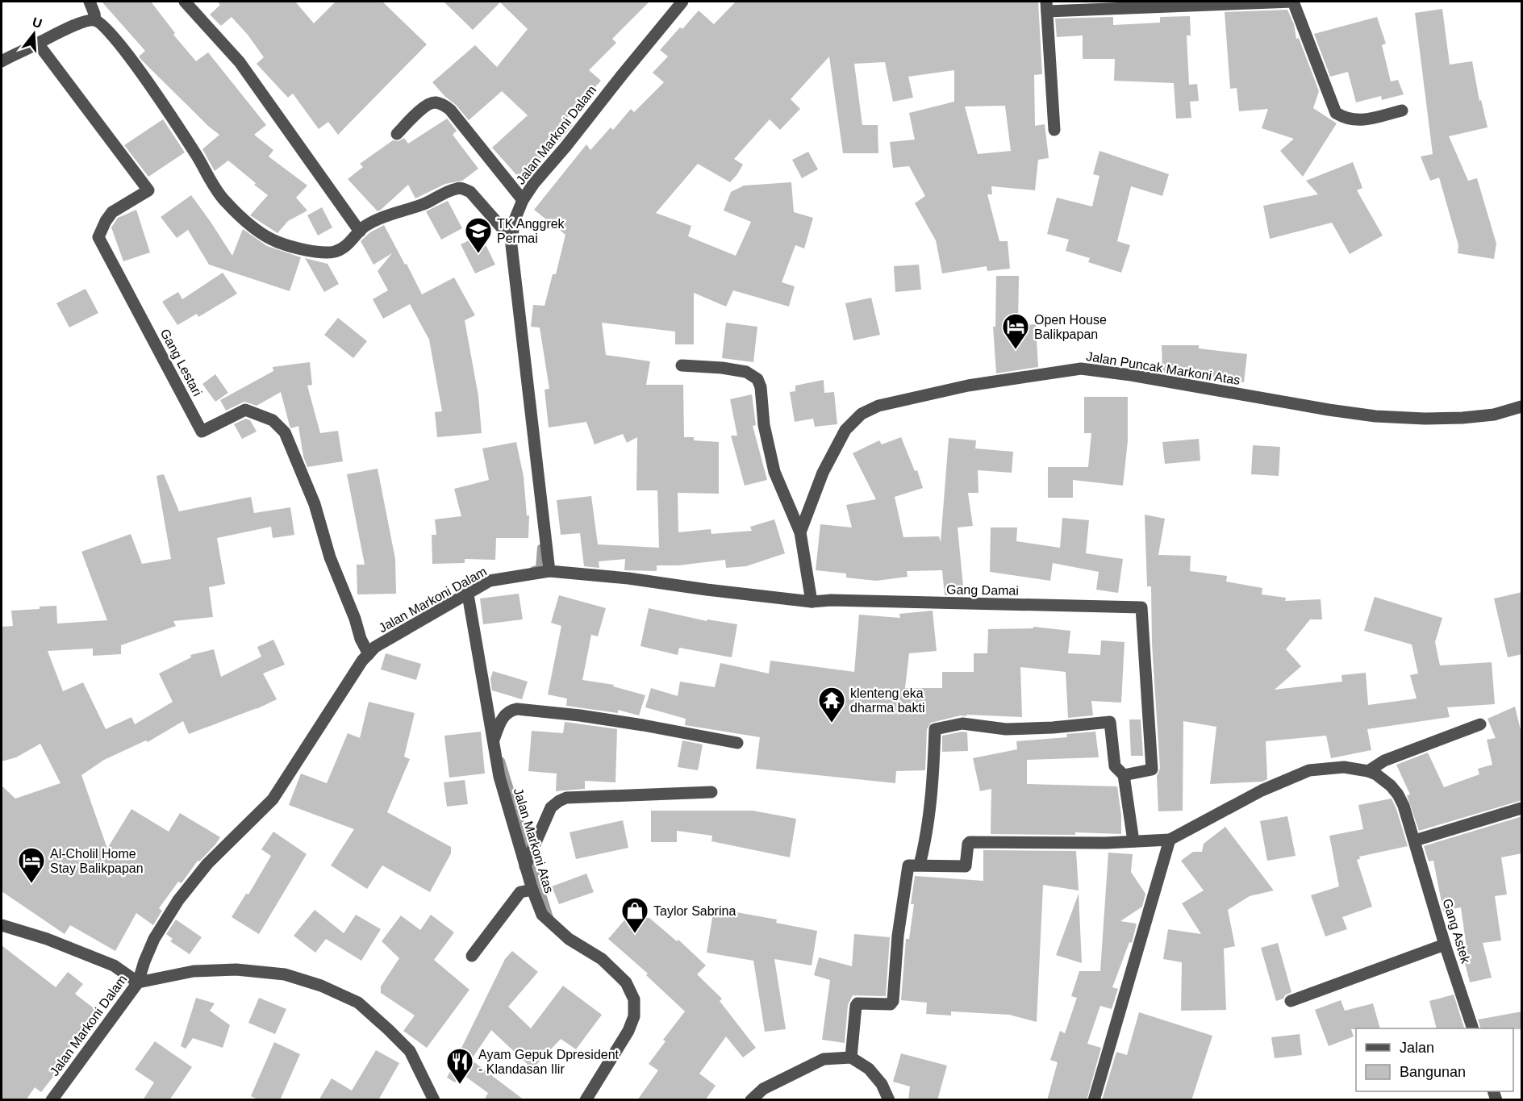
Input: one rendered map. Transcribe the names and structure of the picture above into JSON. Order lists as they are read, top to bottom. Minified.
{"streets":{"street":["Jalan Markoni Dalam","Gang Lestari","Jalan Puncak Markoni Atas","Gang Damai","Jalan Markoni Atas","Gang Astek"]},"crossings":[["Jalan Markoni Dalam","Gang Lestari"],["Jalan Markoni Dalam","Jalan Markoni Atas"],["Jalan Puncak Markoni Atas","Gang Damai"]],"places":{"school or university":["TK Anggrek Permai"],"hotel":["Open House Balikpapan","Al-Cholil Home Stay Balikpapan"],"temple":["klenteng eka dharma bakti"],"shop":["Taylor Sabrina"],"restaurant":["Ayam Gepuk Dpresident - Klandasan Ilir"]},"legend":["Jalan","Bangunan"],"north":"top"}
